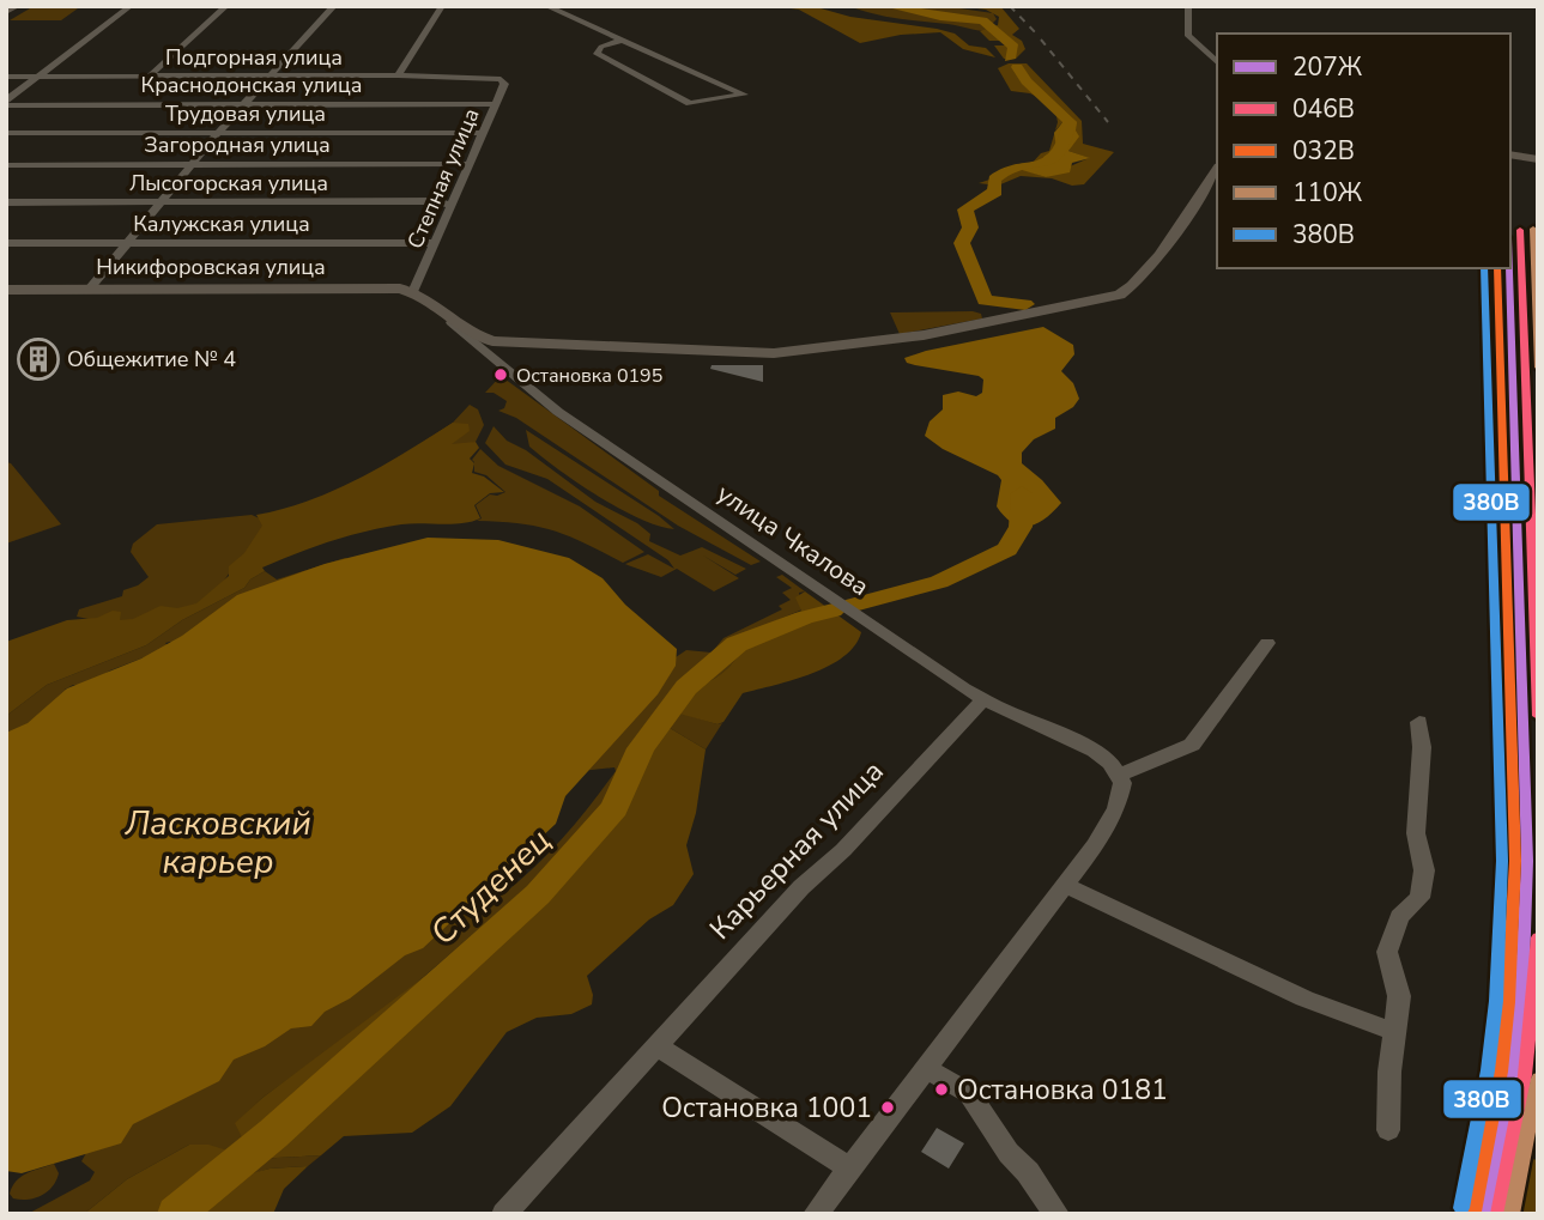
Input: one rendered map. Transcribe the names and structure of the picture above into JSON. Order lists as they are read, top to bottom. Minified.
{"streets":{"main road":["Никифоровская улица"],"street":["Подгорная улица","Краснодонская улица","Трудовая улица","Загородная улица","Степная улица","Лысогорская улица","Калужская улица","улица Чкалова","Карьерная улица"]},"crossings":[["Подгорная улица","Степная улица"],["Краснодонская улица","Степная улица"],["Трудовая улица","Степная улица"],["Загородная улица","Степная улица"],["Степная улица","Лысогорская улица"],["Степная улица","Калужская улица"],["Степная улица","Никифоровская улица"],["улица Чкалова","Карьерная улица"]],"water":["Ласковский карьер","Студенец"],"places":{"building":["Общежитие № 4"],"other":["Остановка 0195","Остановка 0181","Остановка 1001"]},"lines":["transit line 110Ж","transit line 046В","transit line 207Ж","transit line 032В","transit line 380В"],"legend":["207Ж","046В","032В","110Ж","380В"]}
